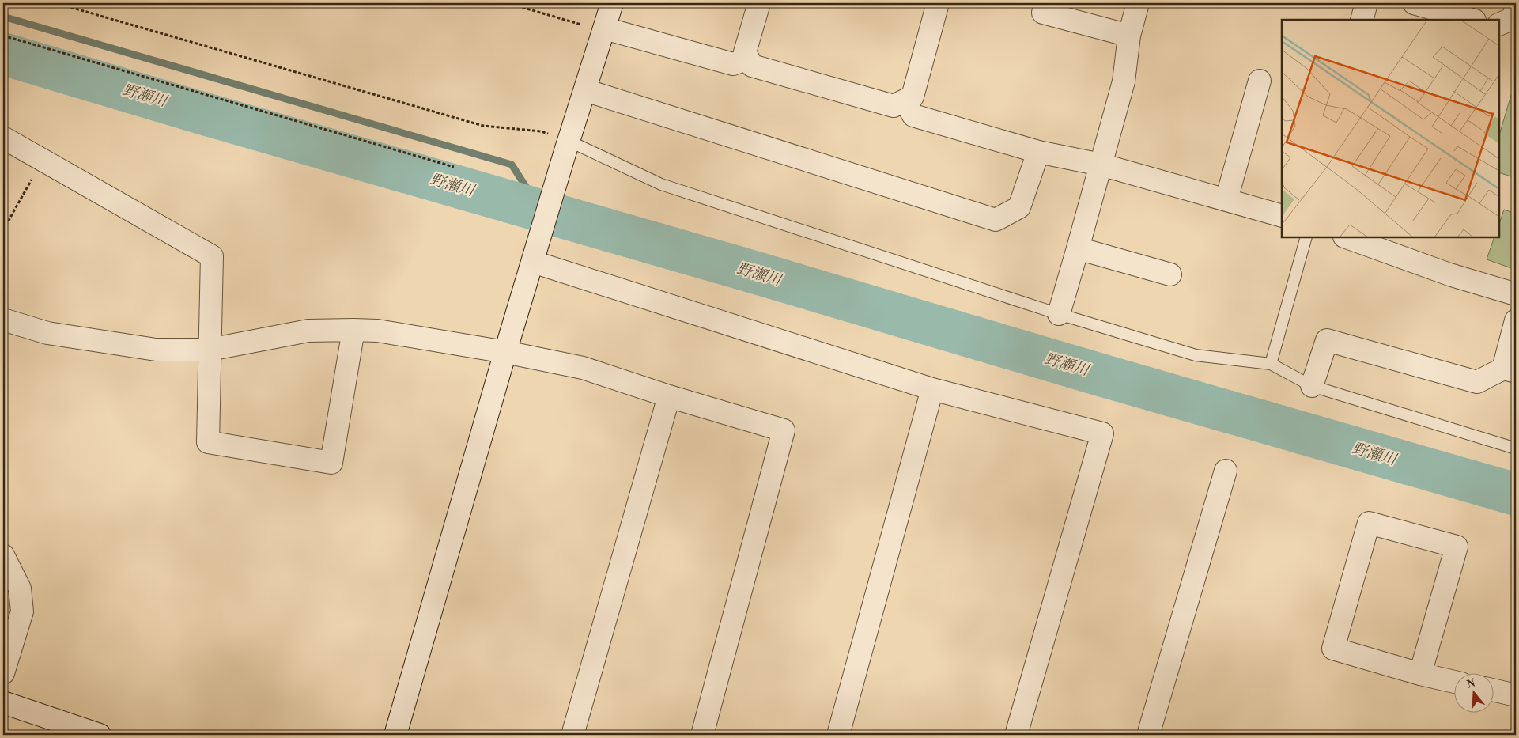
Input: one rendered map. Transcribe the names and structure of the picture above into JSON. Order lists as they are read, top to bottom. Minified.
{"water":["野瀬川"],"north":"top"}
